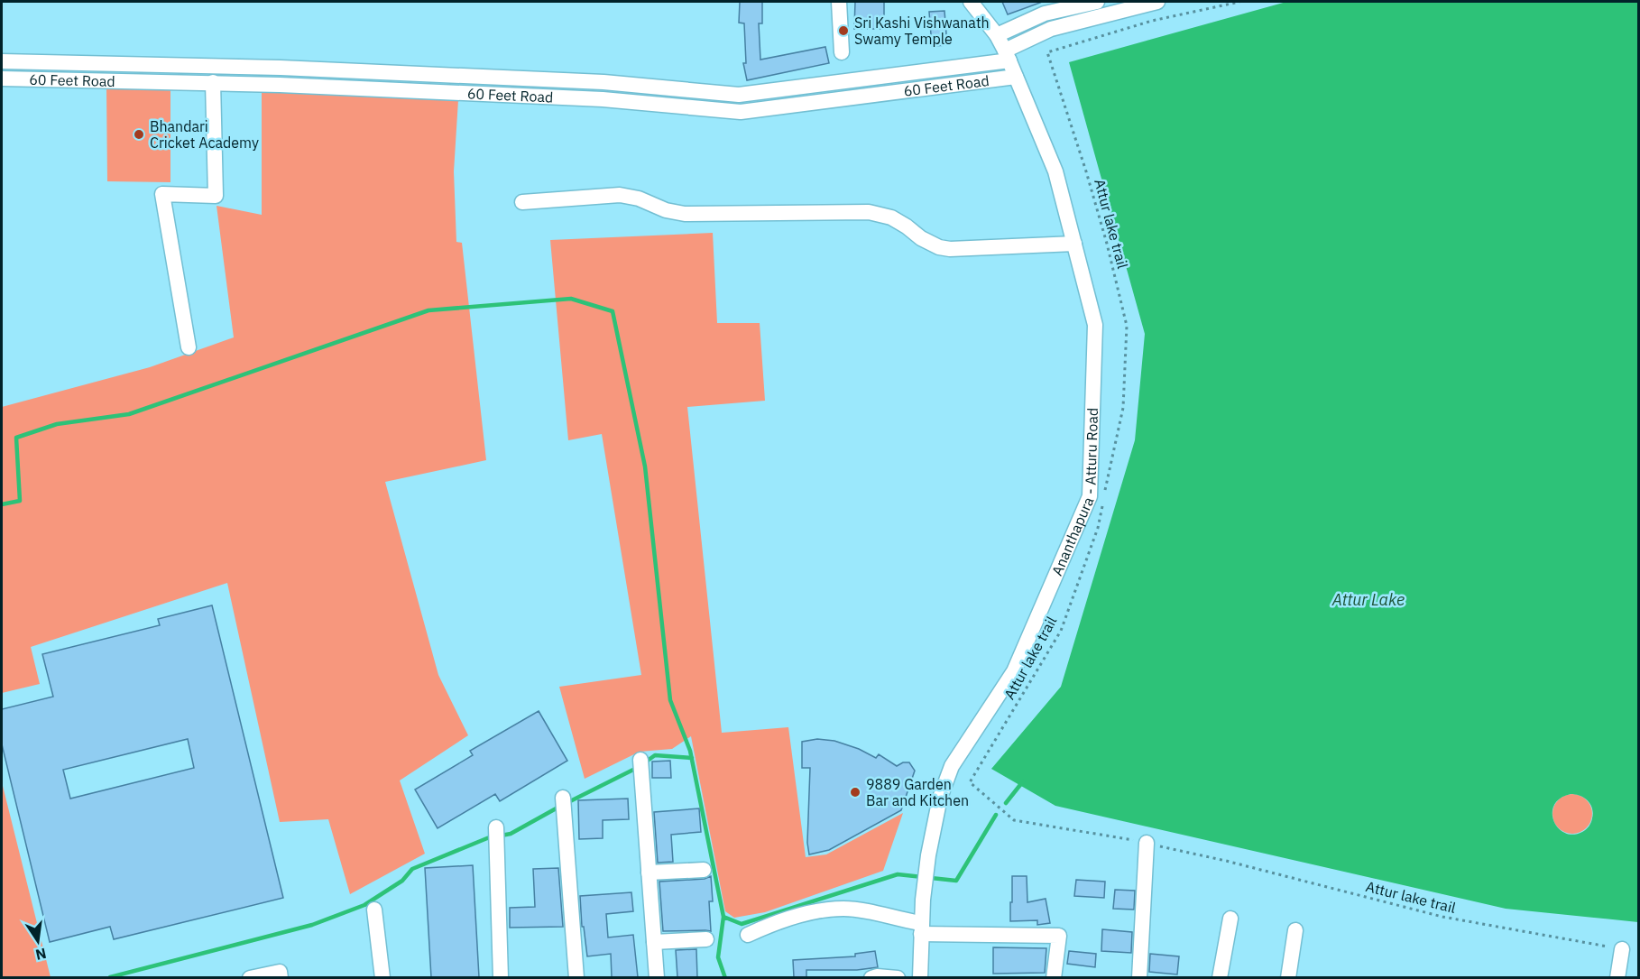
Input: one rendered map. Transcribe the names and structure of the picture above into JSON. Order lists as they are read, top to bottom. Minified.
{"streets":{"street":["60 Feet Road","Ananthapura - Atturu Road"],"path":["Attur lake trail"]},"crossings":[["60 Feet Road","Ananthapura - Atturu Road"]],"water":["Attur Lake"],"places":["Sri Kashi Vishwanath Swamy Temple","Bhandari Cricket Academy","9889 Garden Bar and Kitchen"],"north":"bottom"}
